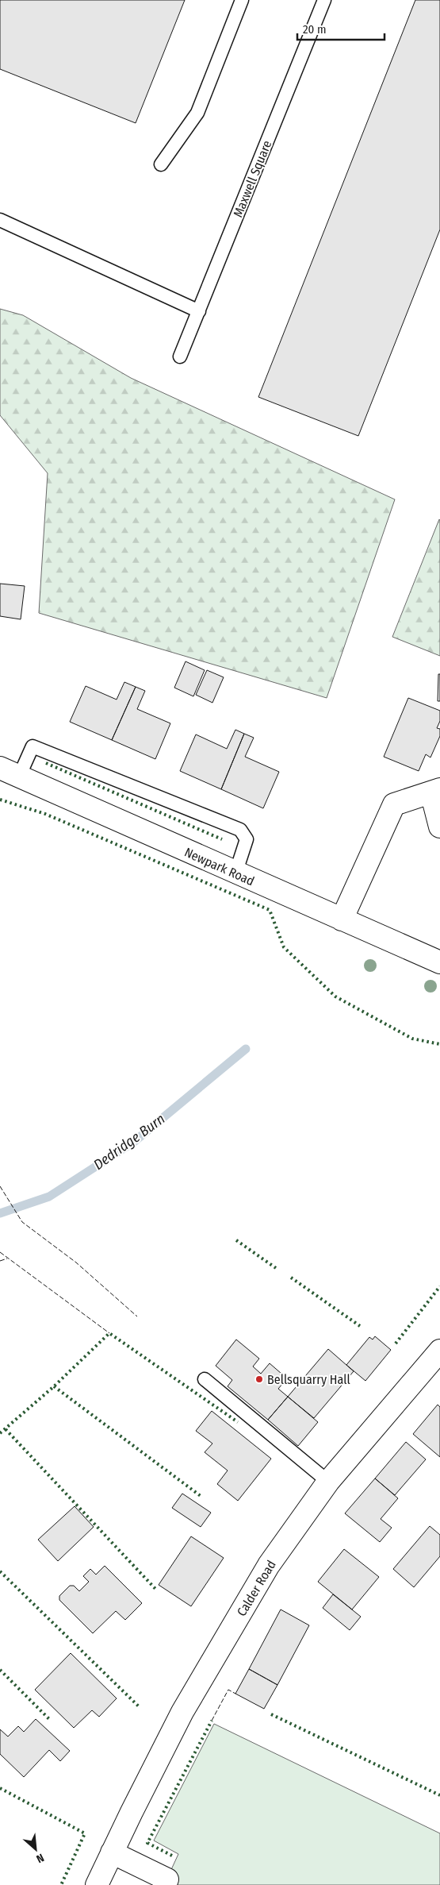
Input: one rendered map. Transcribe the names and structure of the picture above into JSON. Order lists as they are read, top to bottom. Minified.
{"streets":{"street":["Newpark Road","Calder Road"],"lane":["Maxwell Square"]},"water":["Dedridge Burn"],"places":["Bellsquarry Hall"],"scale_bar":"20 m","north":"bottom right"}
